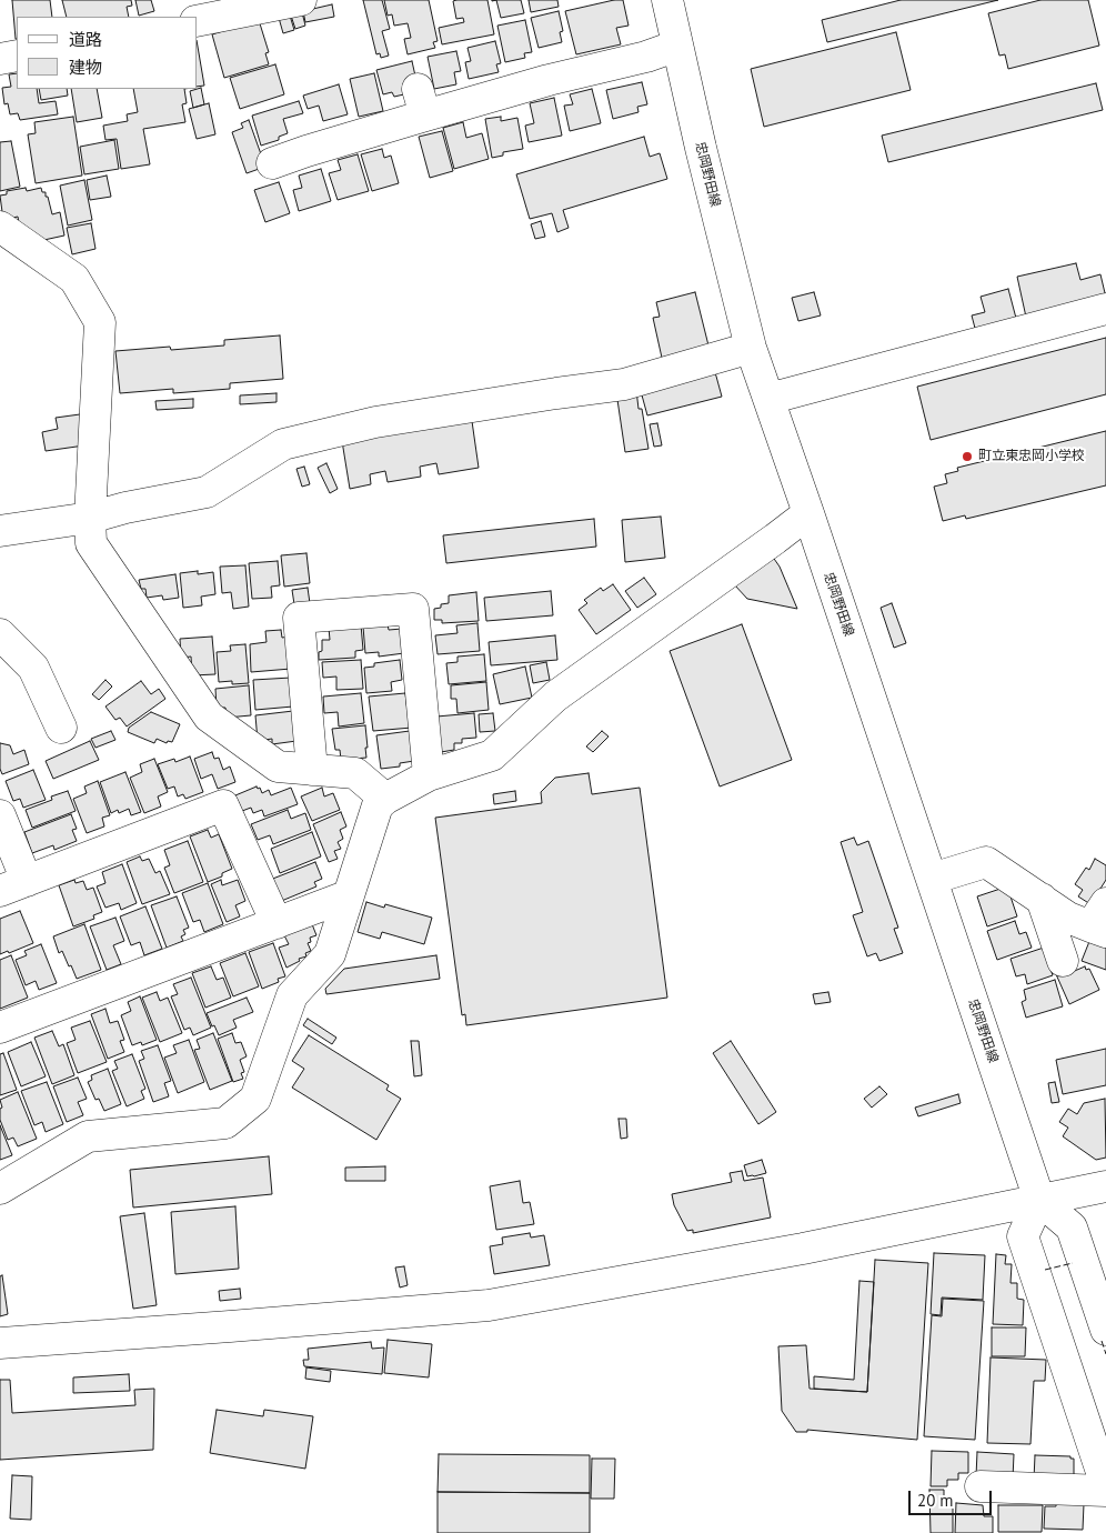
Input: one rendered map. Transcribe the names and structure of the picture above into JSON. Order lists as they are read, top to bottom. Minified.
{"streets":{"street":["忠岡野田線"]},"places":["町立東忠岡小学校"],"legend":["道路","建物"],"scale_bar":"20 m"}
